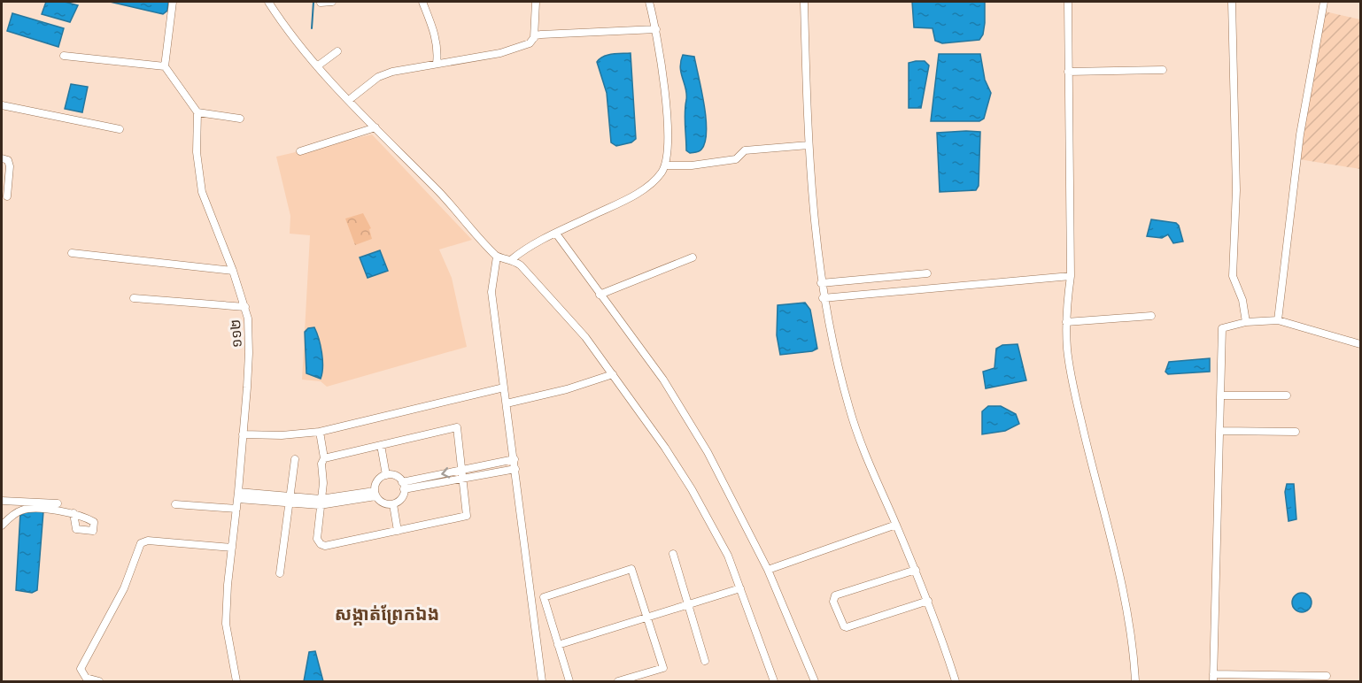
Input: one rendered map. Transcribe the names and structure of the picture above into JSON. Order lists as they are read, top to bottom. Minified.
{"streets":{"street":["១១២"]},"districts":["សង្កាត់ព្រែកឯង"]}
